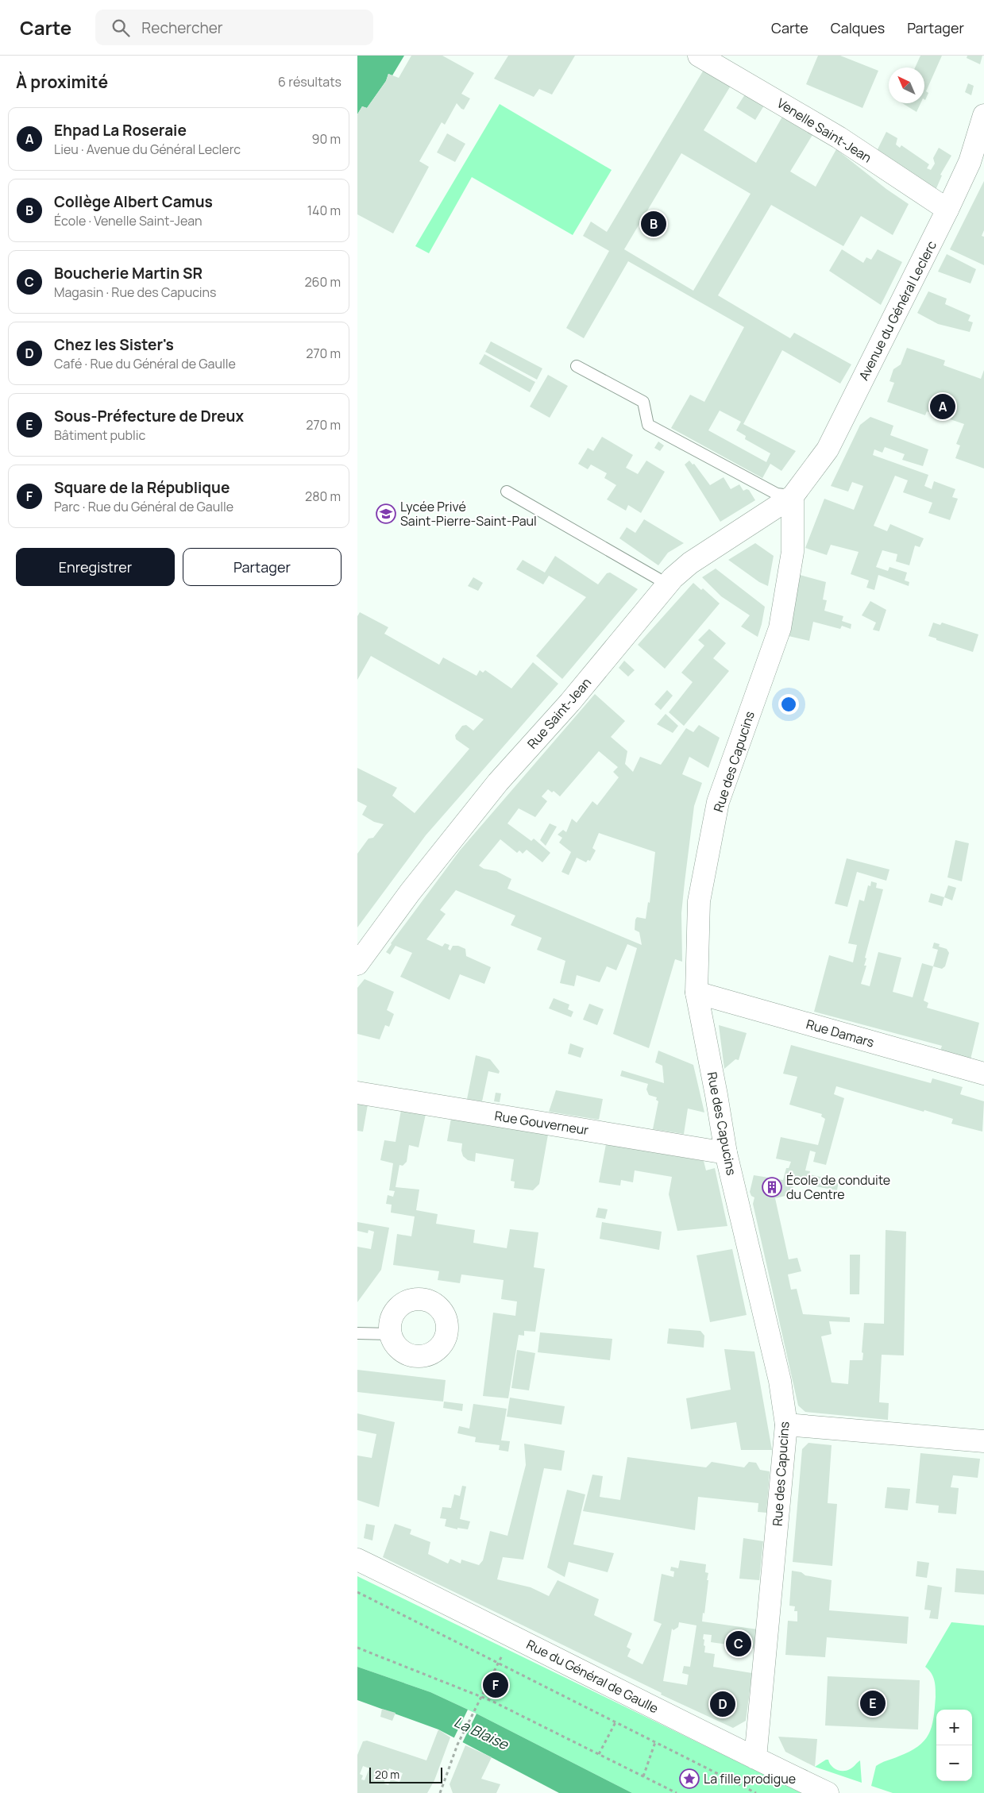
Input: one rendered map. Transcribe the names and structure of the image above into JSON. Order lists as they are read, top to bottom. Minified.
{"streets":{"street":["Venelle Saint-Jean","Avenue du Général Leclerc","Rue Saint-Jean","Rue des Capucins","Rue Damars","Rue Gouverneur","Rue du Général de Gaulle"]},"crossings":[["Venelle Saint-Jean","Avenue du Général Leclerc"],["Avenue du Général Leclerc","Rue Saint-Jean"],["Avenue du Général Leclerc","Rue des Capucins"],["Rue Saint-Jean","Rue des Capucins"],["Rue des Capucins","Rue Damars"],["Rue des Capucins","Rue Gouverneur"],["Rue des Capucins","Rue du Général de Gaulle"]],"water":["La Blaise"],"places":{"school or university":["Lycée Privé Saint-Pierre-Saint-Paul"],"building":["École de conduite du Centre"],"place":["La fille prodigue"]},"scale_bar":"20 m","north":"top left","page":{"header":"Carte","search":"Rechercher","nav":["Carte","Calques","Partager"],"heading":["À proximité","6 résultats"],"list":[{"mark":"A","name":"Ehpad La Roseraie","note":"Lieu · Avenue du Général Leclerc","value":"90 m"},{"mark":"B","name":"Collège Albert Camus","note":"École · Venelle Saint-Jean","value":"140 m"},{"mark":"C","name":"Boucherie Martin SR","note":"Magasin · Rue des Capucins","value":"260 m"},{"mark":"D","name":"Chez les Sister's","note":"Café · Rue du Général de Gaulle","value":"270 m"},{"mark":"E","name":"Sous-Préfecture de Dreux","note":"Bâtiment public","value":"270 m"},{"mark":"F","name":"Square de la République","note":"Parc · Rue du Général de Gaulle","value":"280 m"}],"pins":["B","A","C","F","E","D"],"buttons":["Enregistrer","Partager"],"map_buttons":["+","−"],"scale":"20 m"}}
